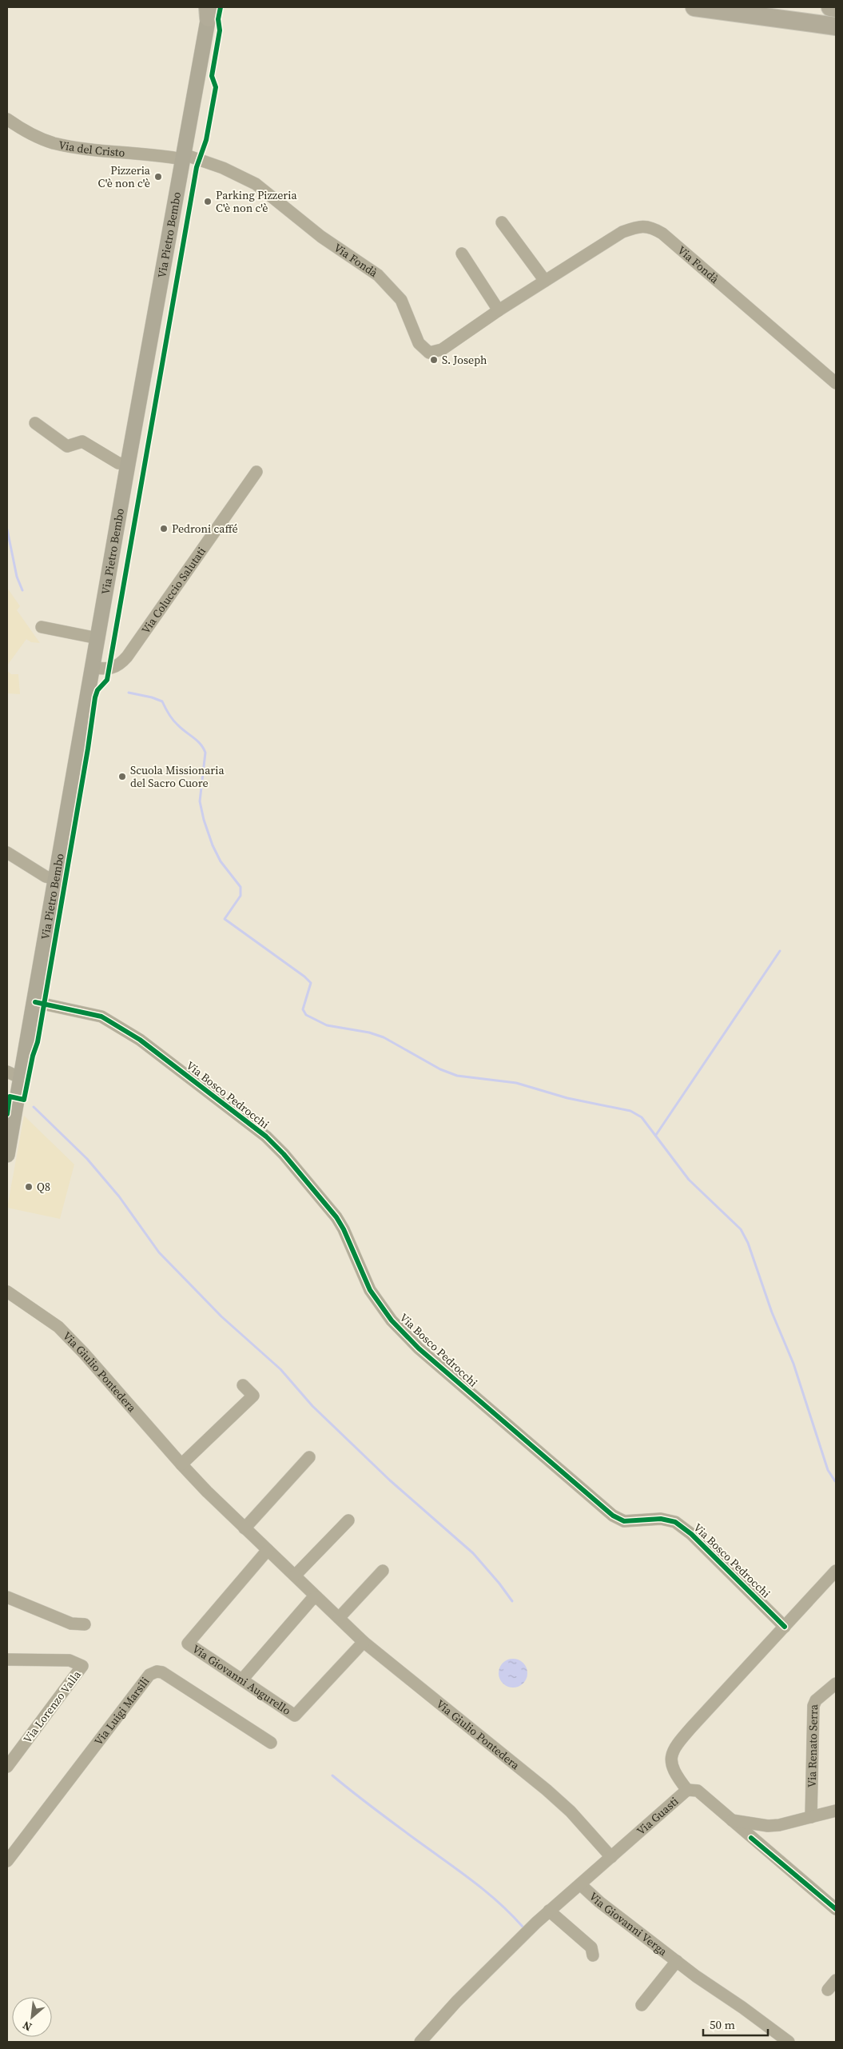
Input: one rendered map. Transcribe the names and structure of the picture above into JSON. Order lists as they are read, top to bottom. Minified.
{"streets":{"main road":["Via Pietro Bembo"],"street":["Via del Cristo","Via Fondà","Via Coluccio Salutati","Via Bosco Pedrocchi","Via Giulio Pontedera","Via Giovanni Augurello","Via Lorenzo Valla","Via Luigi Marsili","Via Renato Serra","Via Guasti","Via Giovanni Verga"]},"crossings":[["Via del Cristo","Via Pietro Bembo"],["Via del Cristo","Via Fondà"],["Via Pietro Bembo","Via Fondà"],["Via Pietro Bembo","Via Coluccio Salutati"],["Via Pietro Bembo","Via Bosco Pedrocchi"],["Via Bosco Pedrocchi","Via Guasti"],["Via Giulio Pontedera","Via Giovanni Augurello"],["Via Giulio Pontedera","Via Guasti"],["Via Guasti","Via Giovanni Verga"]],"places":["Pizzeria C'è non c'è","Parking Pizzeria C'è non c'è","S. Joseph","Pedroni caffé","Scuola Missionaria del Sacro Cuore","Q8"],"scale_bar":"50 m","north":"bottom left"}
